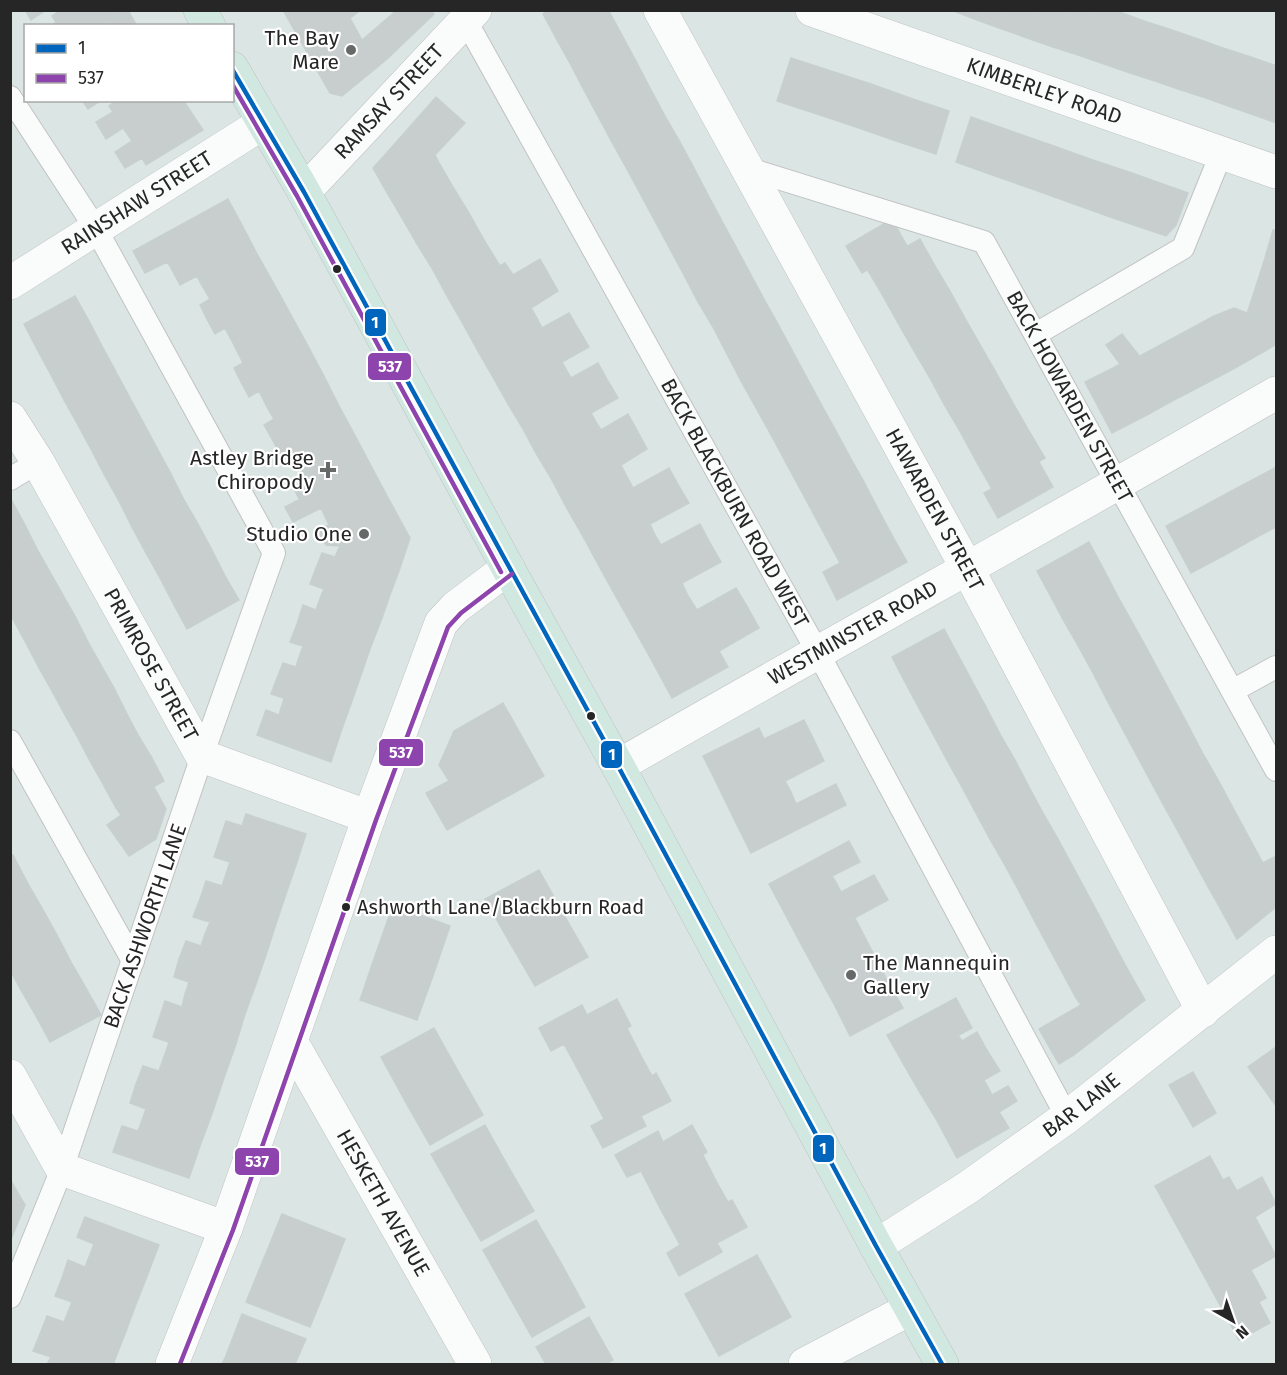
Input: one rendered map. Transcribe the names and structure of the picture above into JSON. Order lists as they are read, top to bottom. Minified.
{"streets":{"street":["KIMBERLEY ROAD","RAMSAY STREET","RAINSHAW STREET","HAWARDEN STREET","WESTMINSTER ROAD","PRIMROSE STREET","BAR LANE","HESKETH AVENUE"],"lane":["BACK HOWARDEN STREET","BACK BLACKBURN ROAD WEST","BACK ASHWORTH LANE"]},"crossings":[["RAMSAY STREET","BACK BLACKBURN ROAD WEST"],["RAINSHAW STREET","BACK ASHWORTH LANE"],["BACK HOWARDEN STREET","HAWARDEN STREET"],["BACK HOWARDEN STREET","WESTMINSTER ROAD"],["BACK BLACKBURN ROAD WEST","WESTMINSTER ROAD"],["BACK BLACKBURN ROAD WEST","BAR LANE"],["HAWARDEN STREET","WESTMINSTER ROAD"],["HAWARDEN STREET","BAR LANE"],["PRIMROSE STREET","BACK ASHWORTH LANE"]],"places":{"other":["The Bay Mare","Studio One","Ashworth Lane/Blackburn Road","The Mannequin Gallery"],"health":["Astley Bridge Chiropody"]},"lines":["transit line 1","transit line 537"],"legend":["1","537"],"north":"bottom right"}
